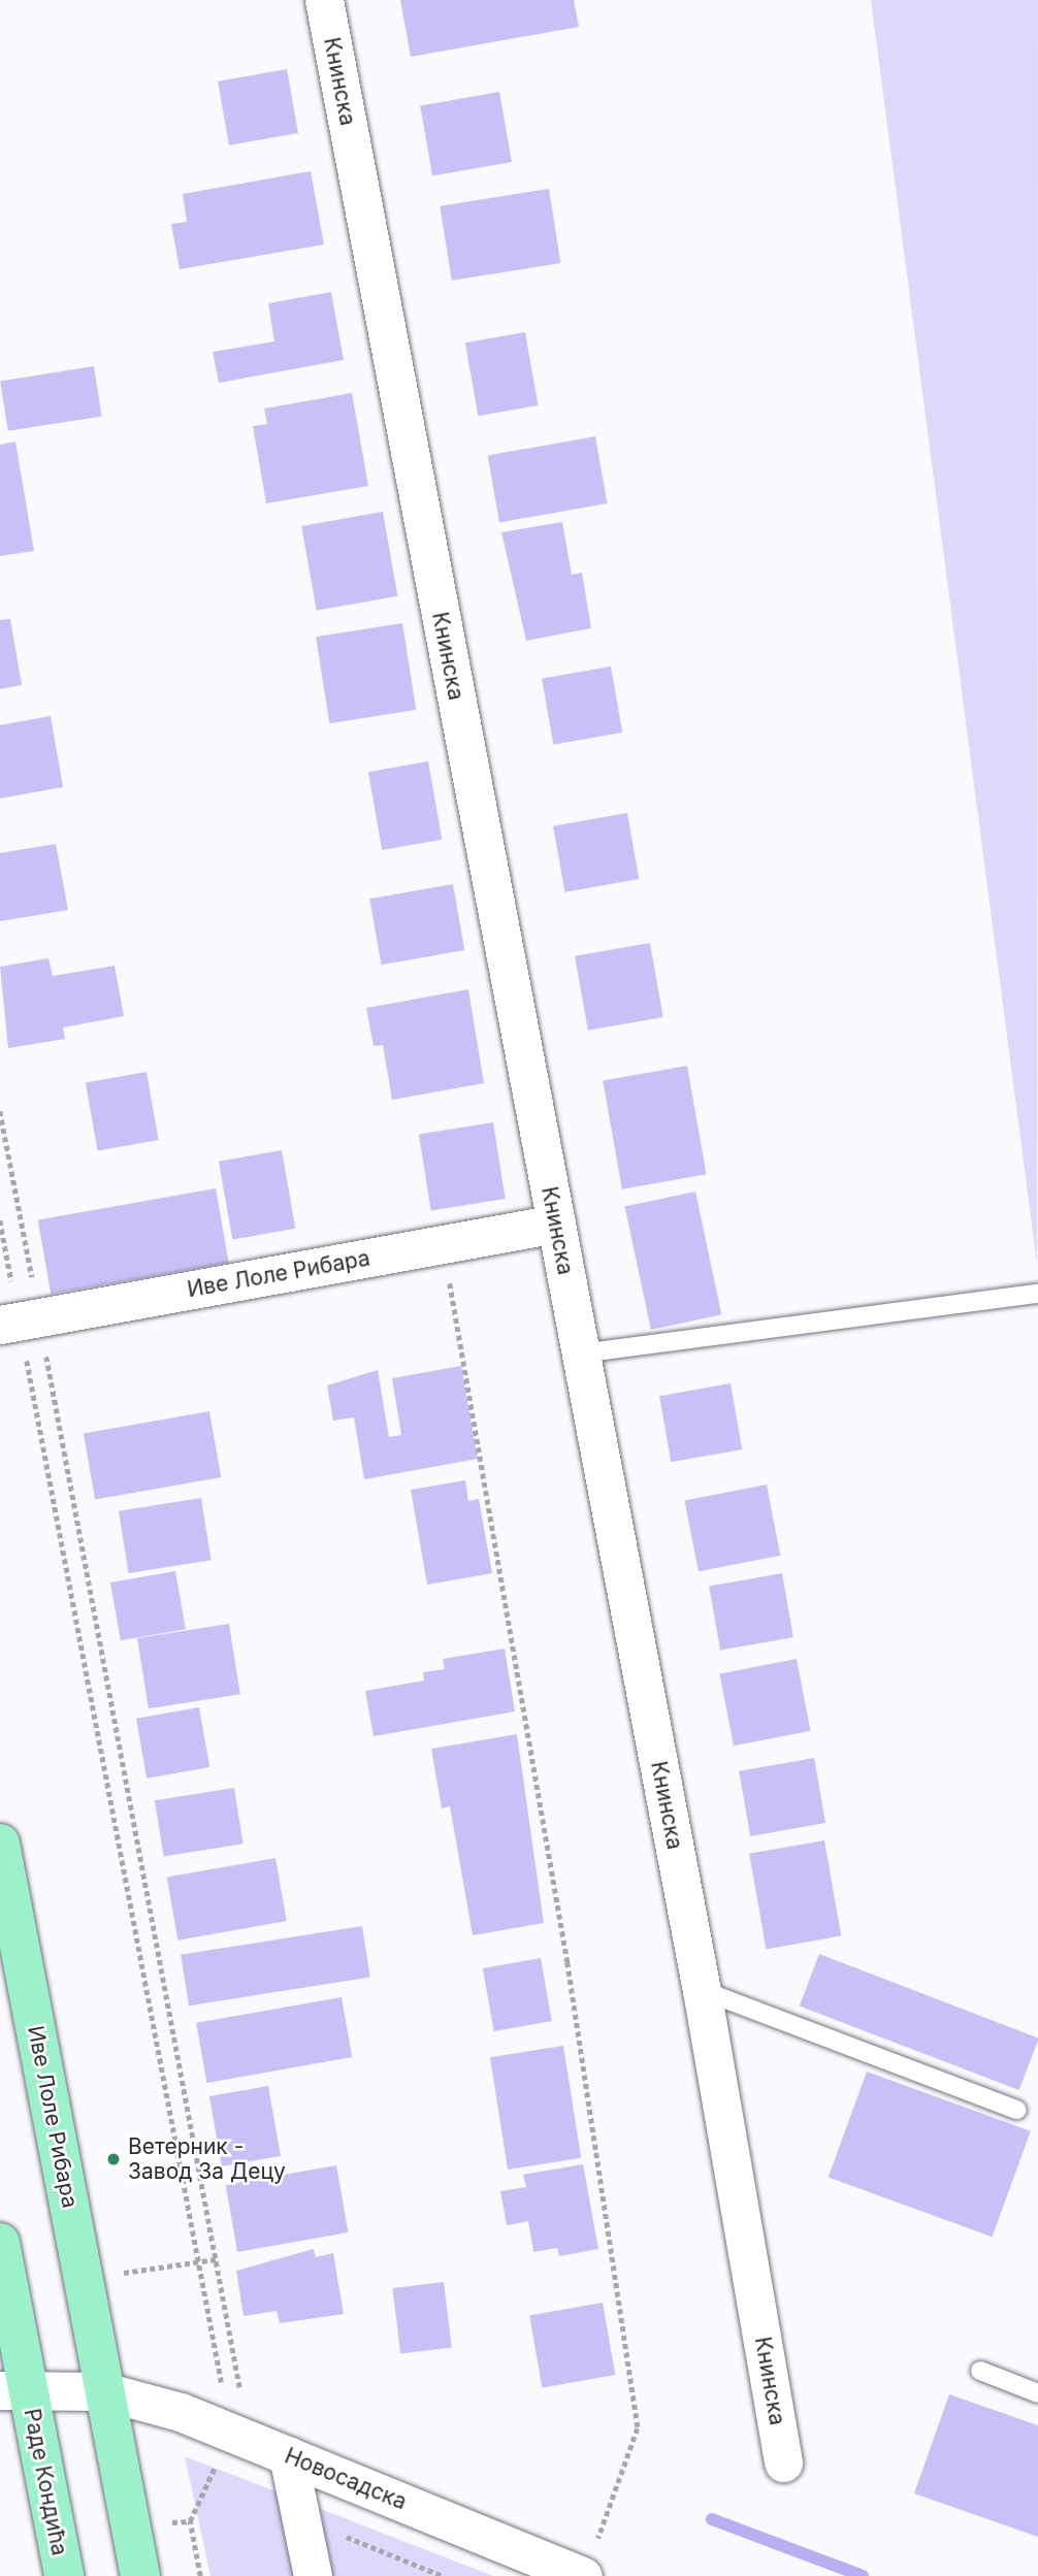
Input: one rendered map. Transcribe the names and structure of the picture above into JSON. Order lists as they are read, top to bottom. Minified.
{"streets":{"main road":["Иве Лоле Рибара","Раде Кондића"],"street":["Книнска","Новосадска"]},"crossings":[["Книнска","Иве Лоле Рибара"],["Иве Лоле Рибара","Новосадска"],["Новосадска","Раде Кондића"]],"places":["Ветерник - Завод За Децу"]}
